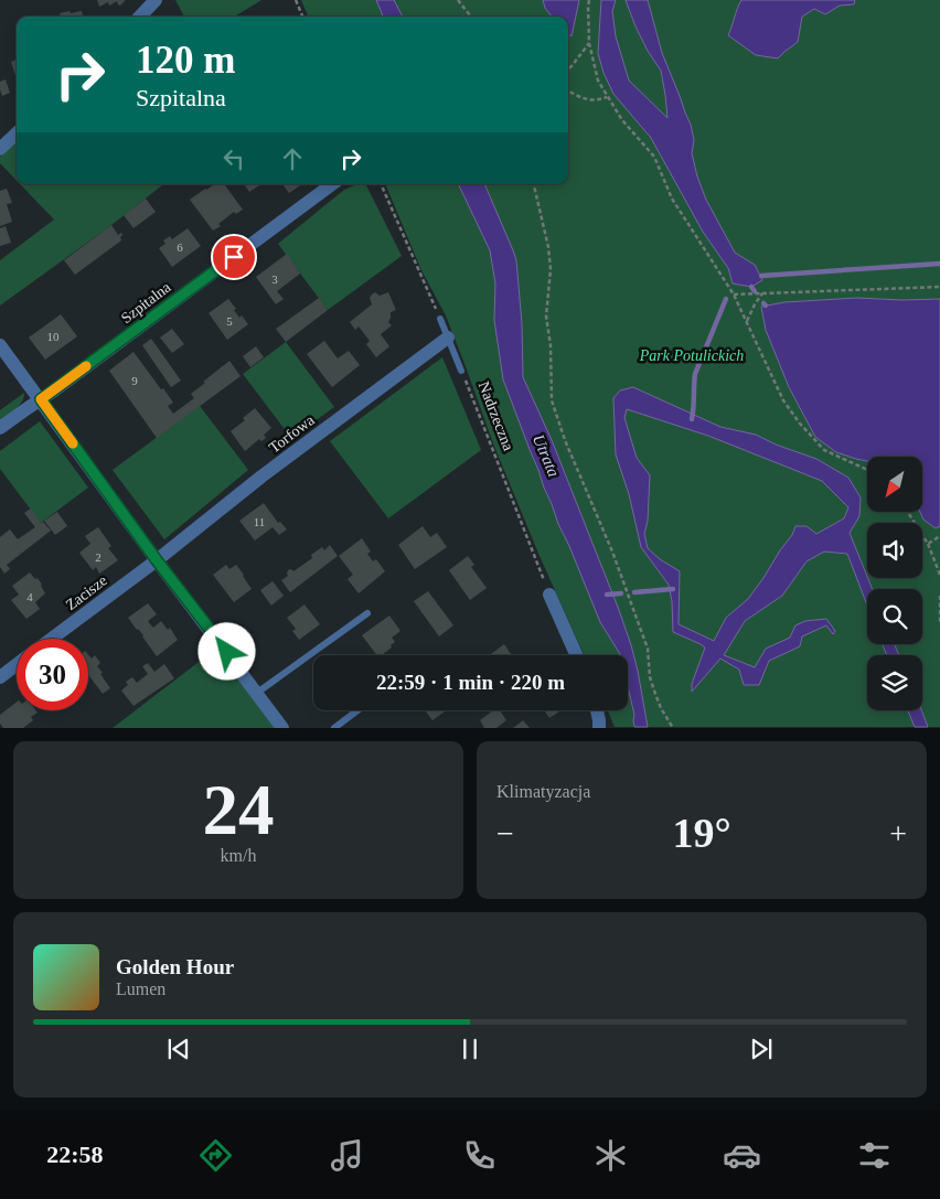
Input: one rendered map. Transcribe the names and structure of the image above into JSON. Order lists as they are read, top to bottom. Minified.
{"streets":{"street":["Szpitalna","Torfowa","Zacisze"],"lane":["Nadrzeczna"]},"crossings":[["Nadrzeczna","Torfowa"],["Torfowa","Zacisze"]],"water":["Utrata"],"parks":["Park Potulickich"],"house_numbers":["6","3","5","10","9","11","2","4"],"north":"bottom left","page":{"turn":["120 m","Szpitalna"],"limit":"30","trip":"22:59 · 1 min · 220 m","tile":[["24","km/h"],"Klimatyzacja"],"heat":["−","19°","+"],"song":["Golden Hour","Lumen"],"tabs":"22:58"}}
